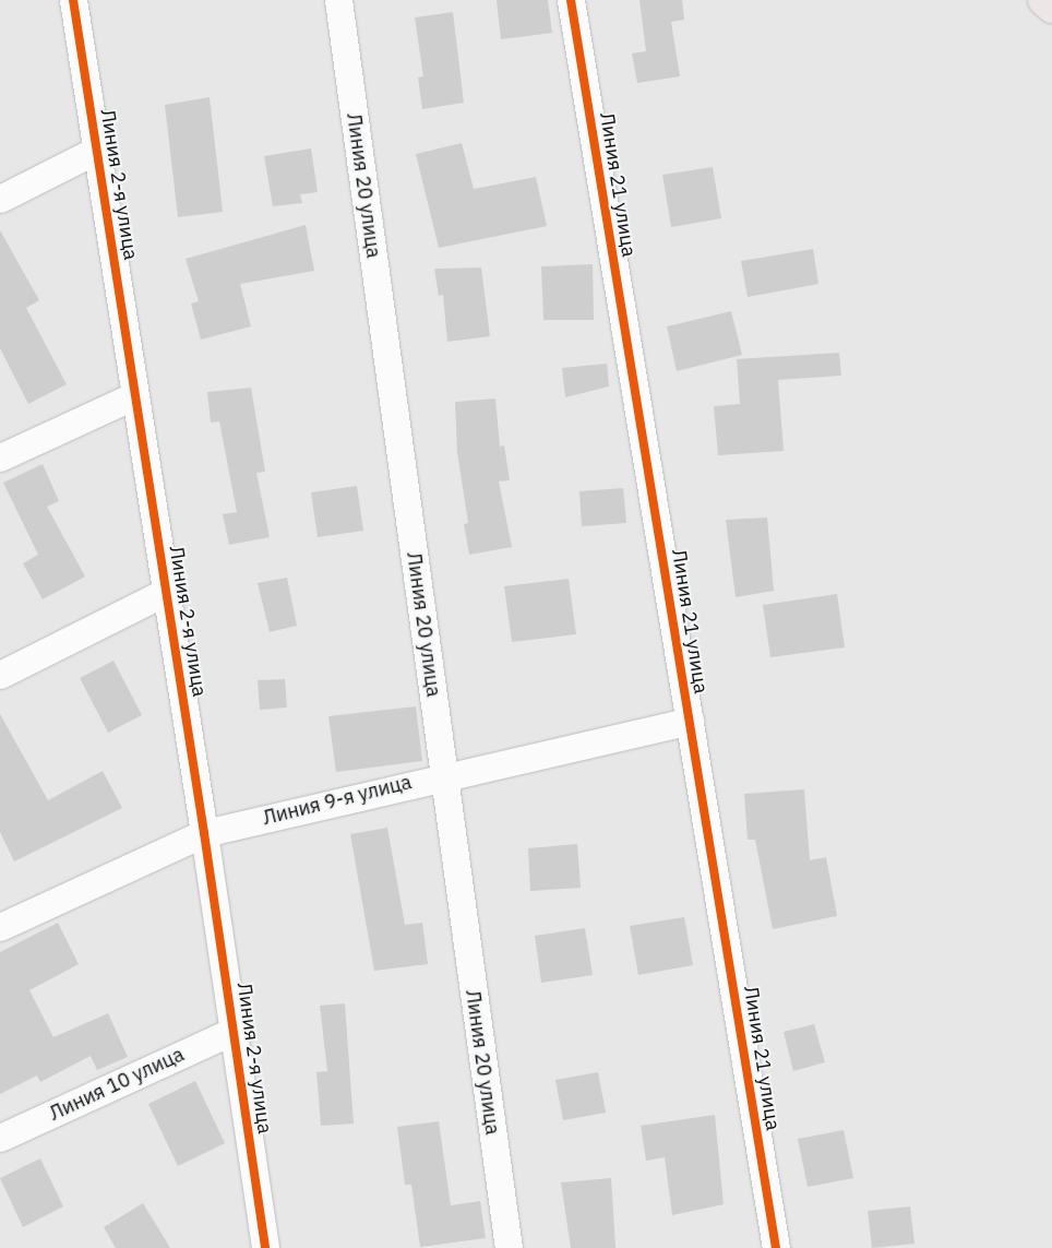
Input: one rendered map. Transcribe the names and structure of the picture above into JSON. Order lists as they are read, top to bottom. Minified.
{"streets":{"street":["Линия 2-я улица","Линия 21 улица","Линия 20 улица","Линия 9-я улица","Линия 10 улица"]},"crossings":[["Линия 2-я улица","Линия 9-я улица"],["Линия 2-я улица","Линия 10 улица"],["Линия 21 улица","Линия 9-я улица"],["Линия 20 улица","Линия 9-я улица"]]}
